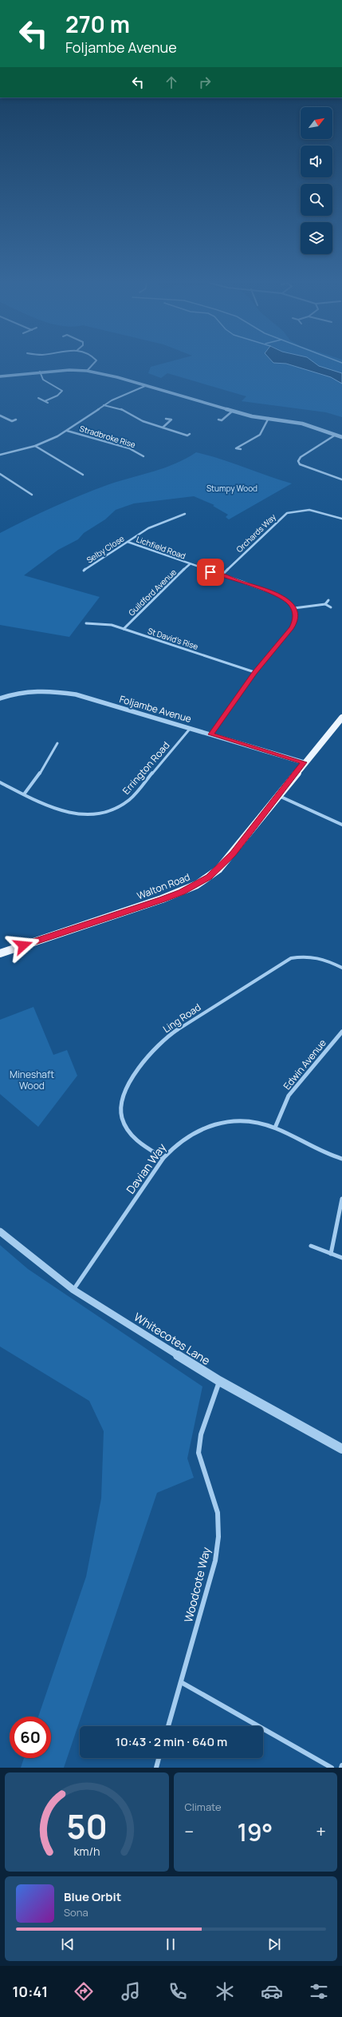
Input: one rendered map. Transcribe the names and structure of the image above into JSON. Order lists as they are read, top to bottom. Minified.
{"streets":{"main road":["Walton Road"],"street":["Stradbroke Rise","Orchards Way","Lichfield Road","Selby Close","Guildford Avenue","St David's Rise","Foljambe Avenue","Errington Road","Ling Road","Edwin Avenue","Davian Way","Whitecotes Lane","Woodcote Way"]},"crossings":[["Orchards Way","Lichfield Road"],["Lichfield Road","Selby Close"],["Lichfield Road","Guildford Avenue"],["Guildford Avenue","St David's Rise"],["Foljambe Avenue","Errington Road"],["Foljambe Avenue","Walton Road"],["Ling Road","Davian Way"],["Edwin Avenue","Davian Way"],["Davian Way","Whitecotes Lane"],["Whitecotes Lane","Woodcote Way"]],"parks":["Stumpy Wood","Mineshaft Wood"],"north":"top right","page":{"turn":["270 m","Foljambe Avenue"],"limit":"60","trip":"10:43 · 2 min · 640 m","tile":"Climate","heat":["−","19°","+"],"song":["Blue Orbit","Sona"],"tabs":"10:41","gauge":["50","km/h"]}}
